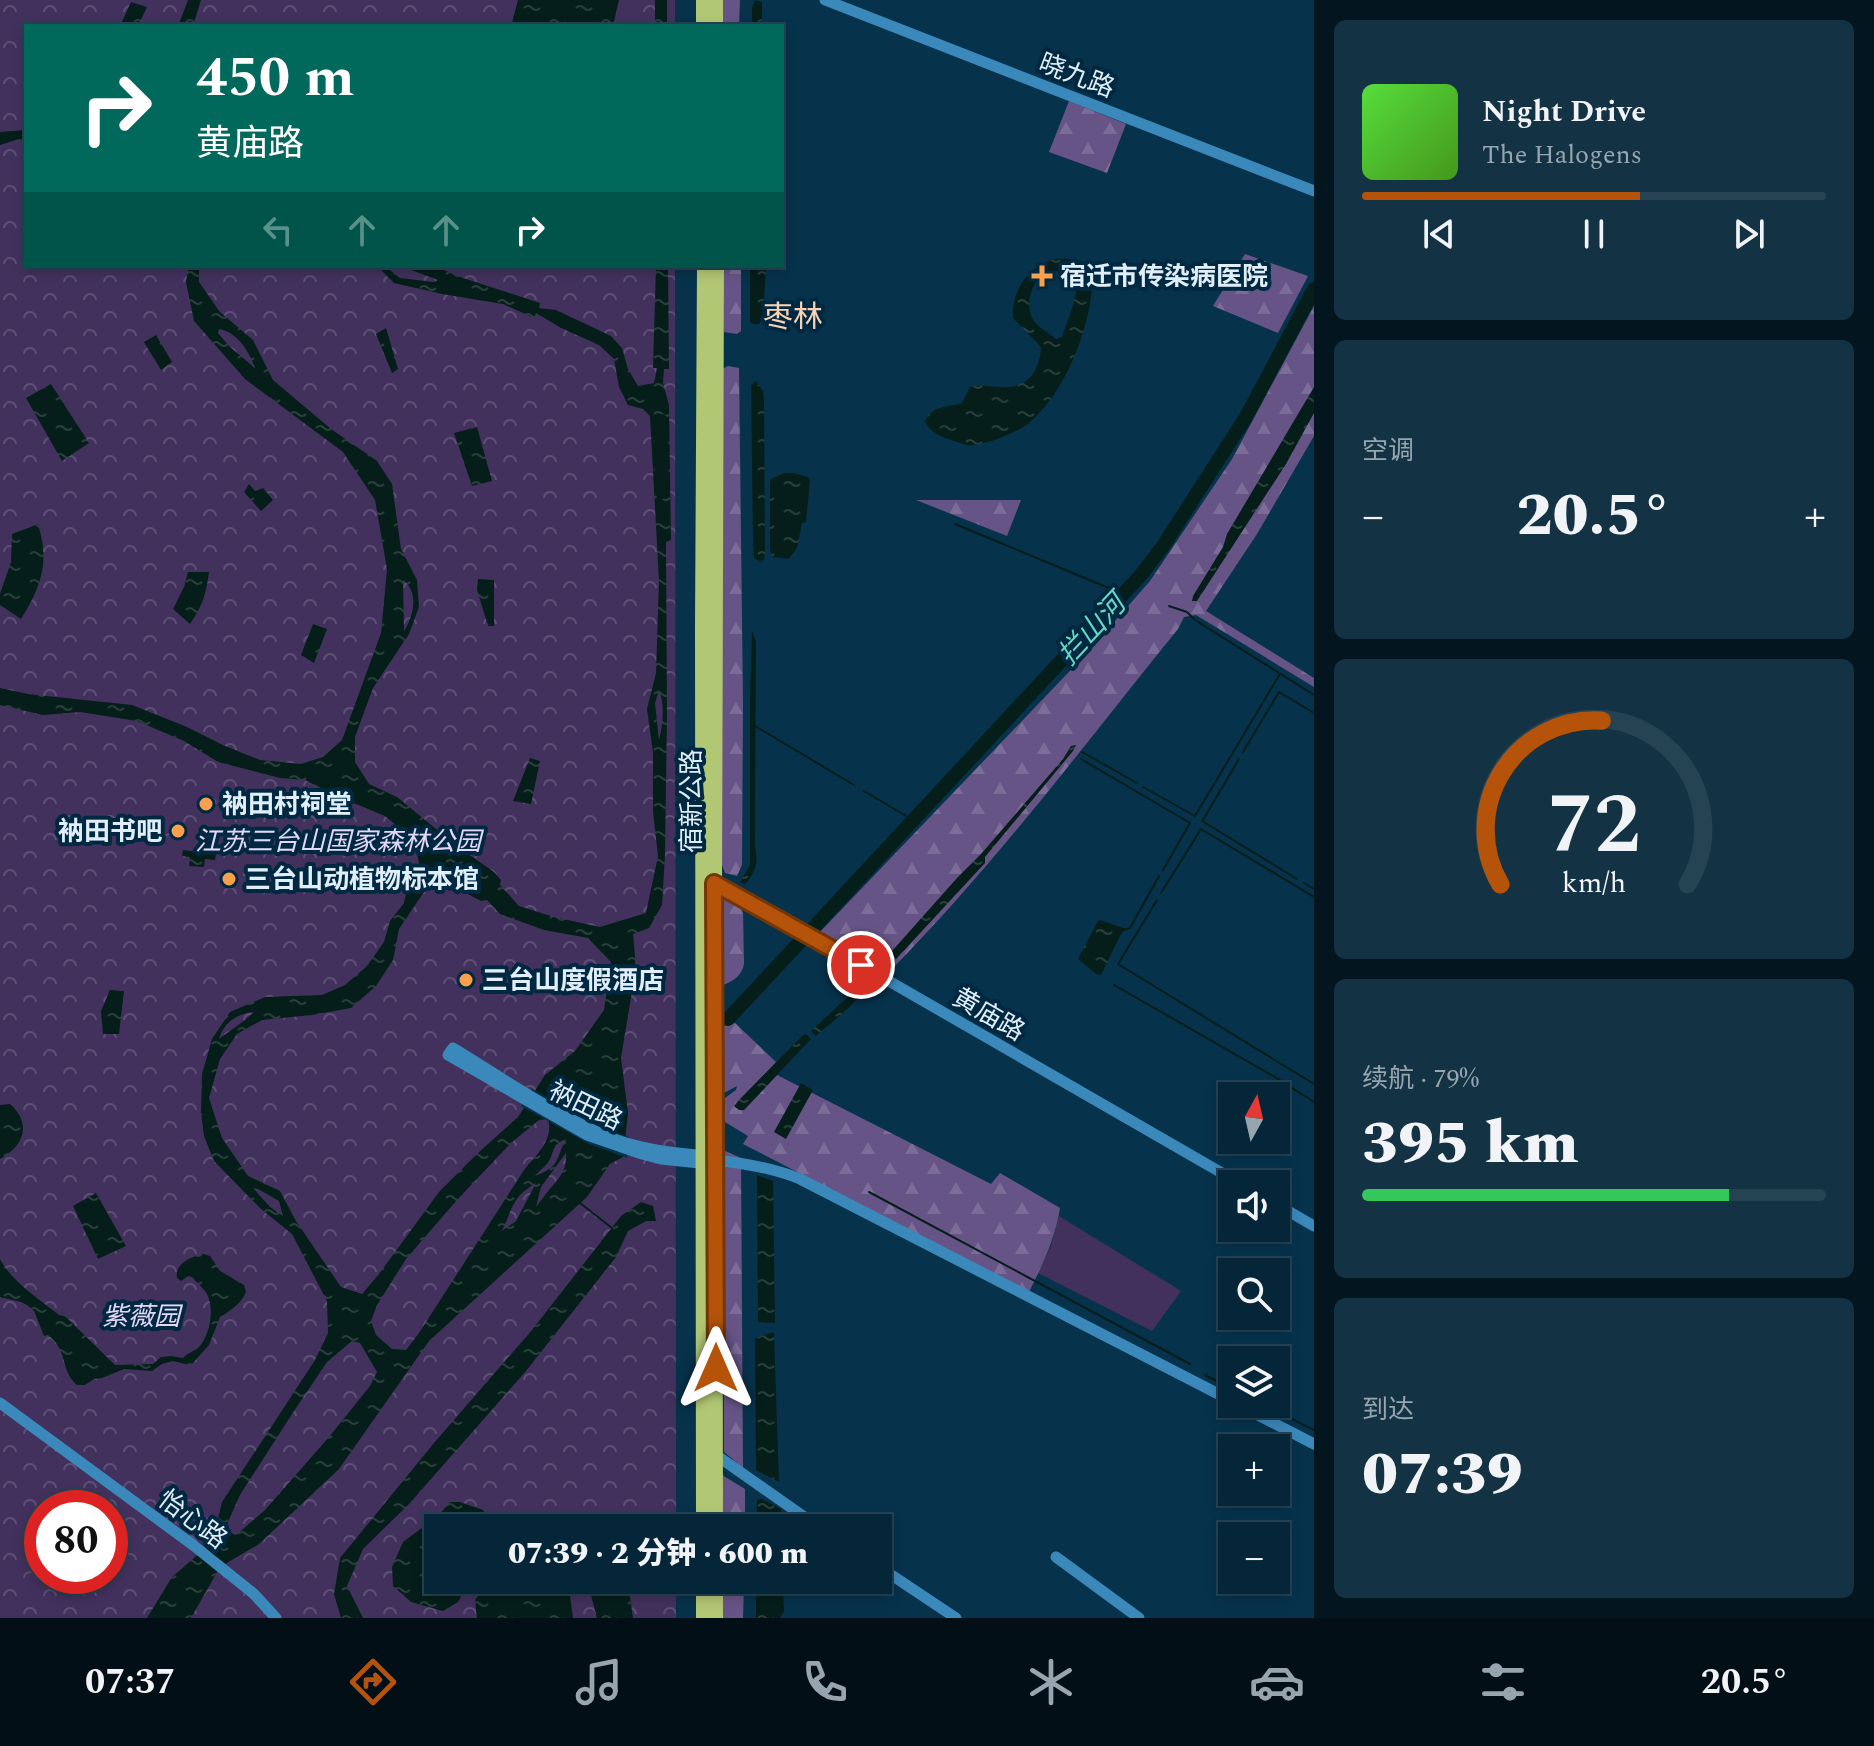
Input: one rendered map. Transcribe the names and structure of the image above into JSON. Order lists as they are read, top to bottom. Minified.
{"streets":{"highway":["宿新公路"],"street":["晓九路","黄庙路","衲田路","怡心路"]},"crossings":[["宿新公路","黄庙路"],["宿新公路","衲田路"]],"districts":["枣林"],"water":["拦山河"],"parks":["江苏三台山国家森林公园","紫薇园"],"places":{"health":["宿迁市传染病医院"],"other":["衲田村祠堂","衲田书吧","三台山动植物标本馆","三台山度假酒店"]},"north":"top","page":{"turn":["450 m","黄庙路"],"song":["Night Drive","The Halogens"],"tile":["空调",["续航 · 79%","395 km"],["到达","07:39"]],"heat":["−","20.5°","+"],"map_buttons":["+","−"],"limit":"80","trip":"07:39 · 2 分钟 · 600 m","tabs":["07:37","20.5°"],"gauge":["72","km/h"]}}
